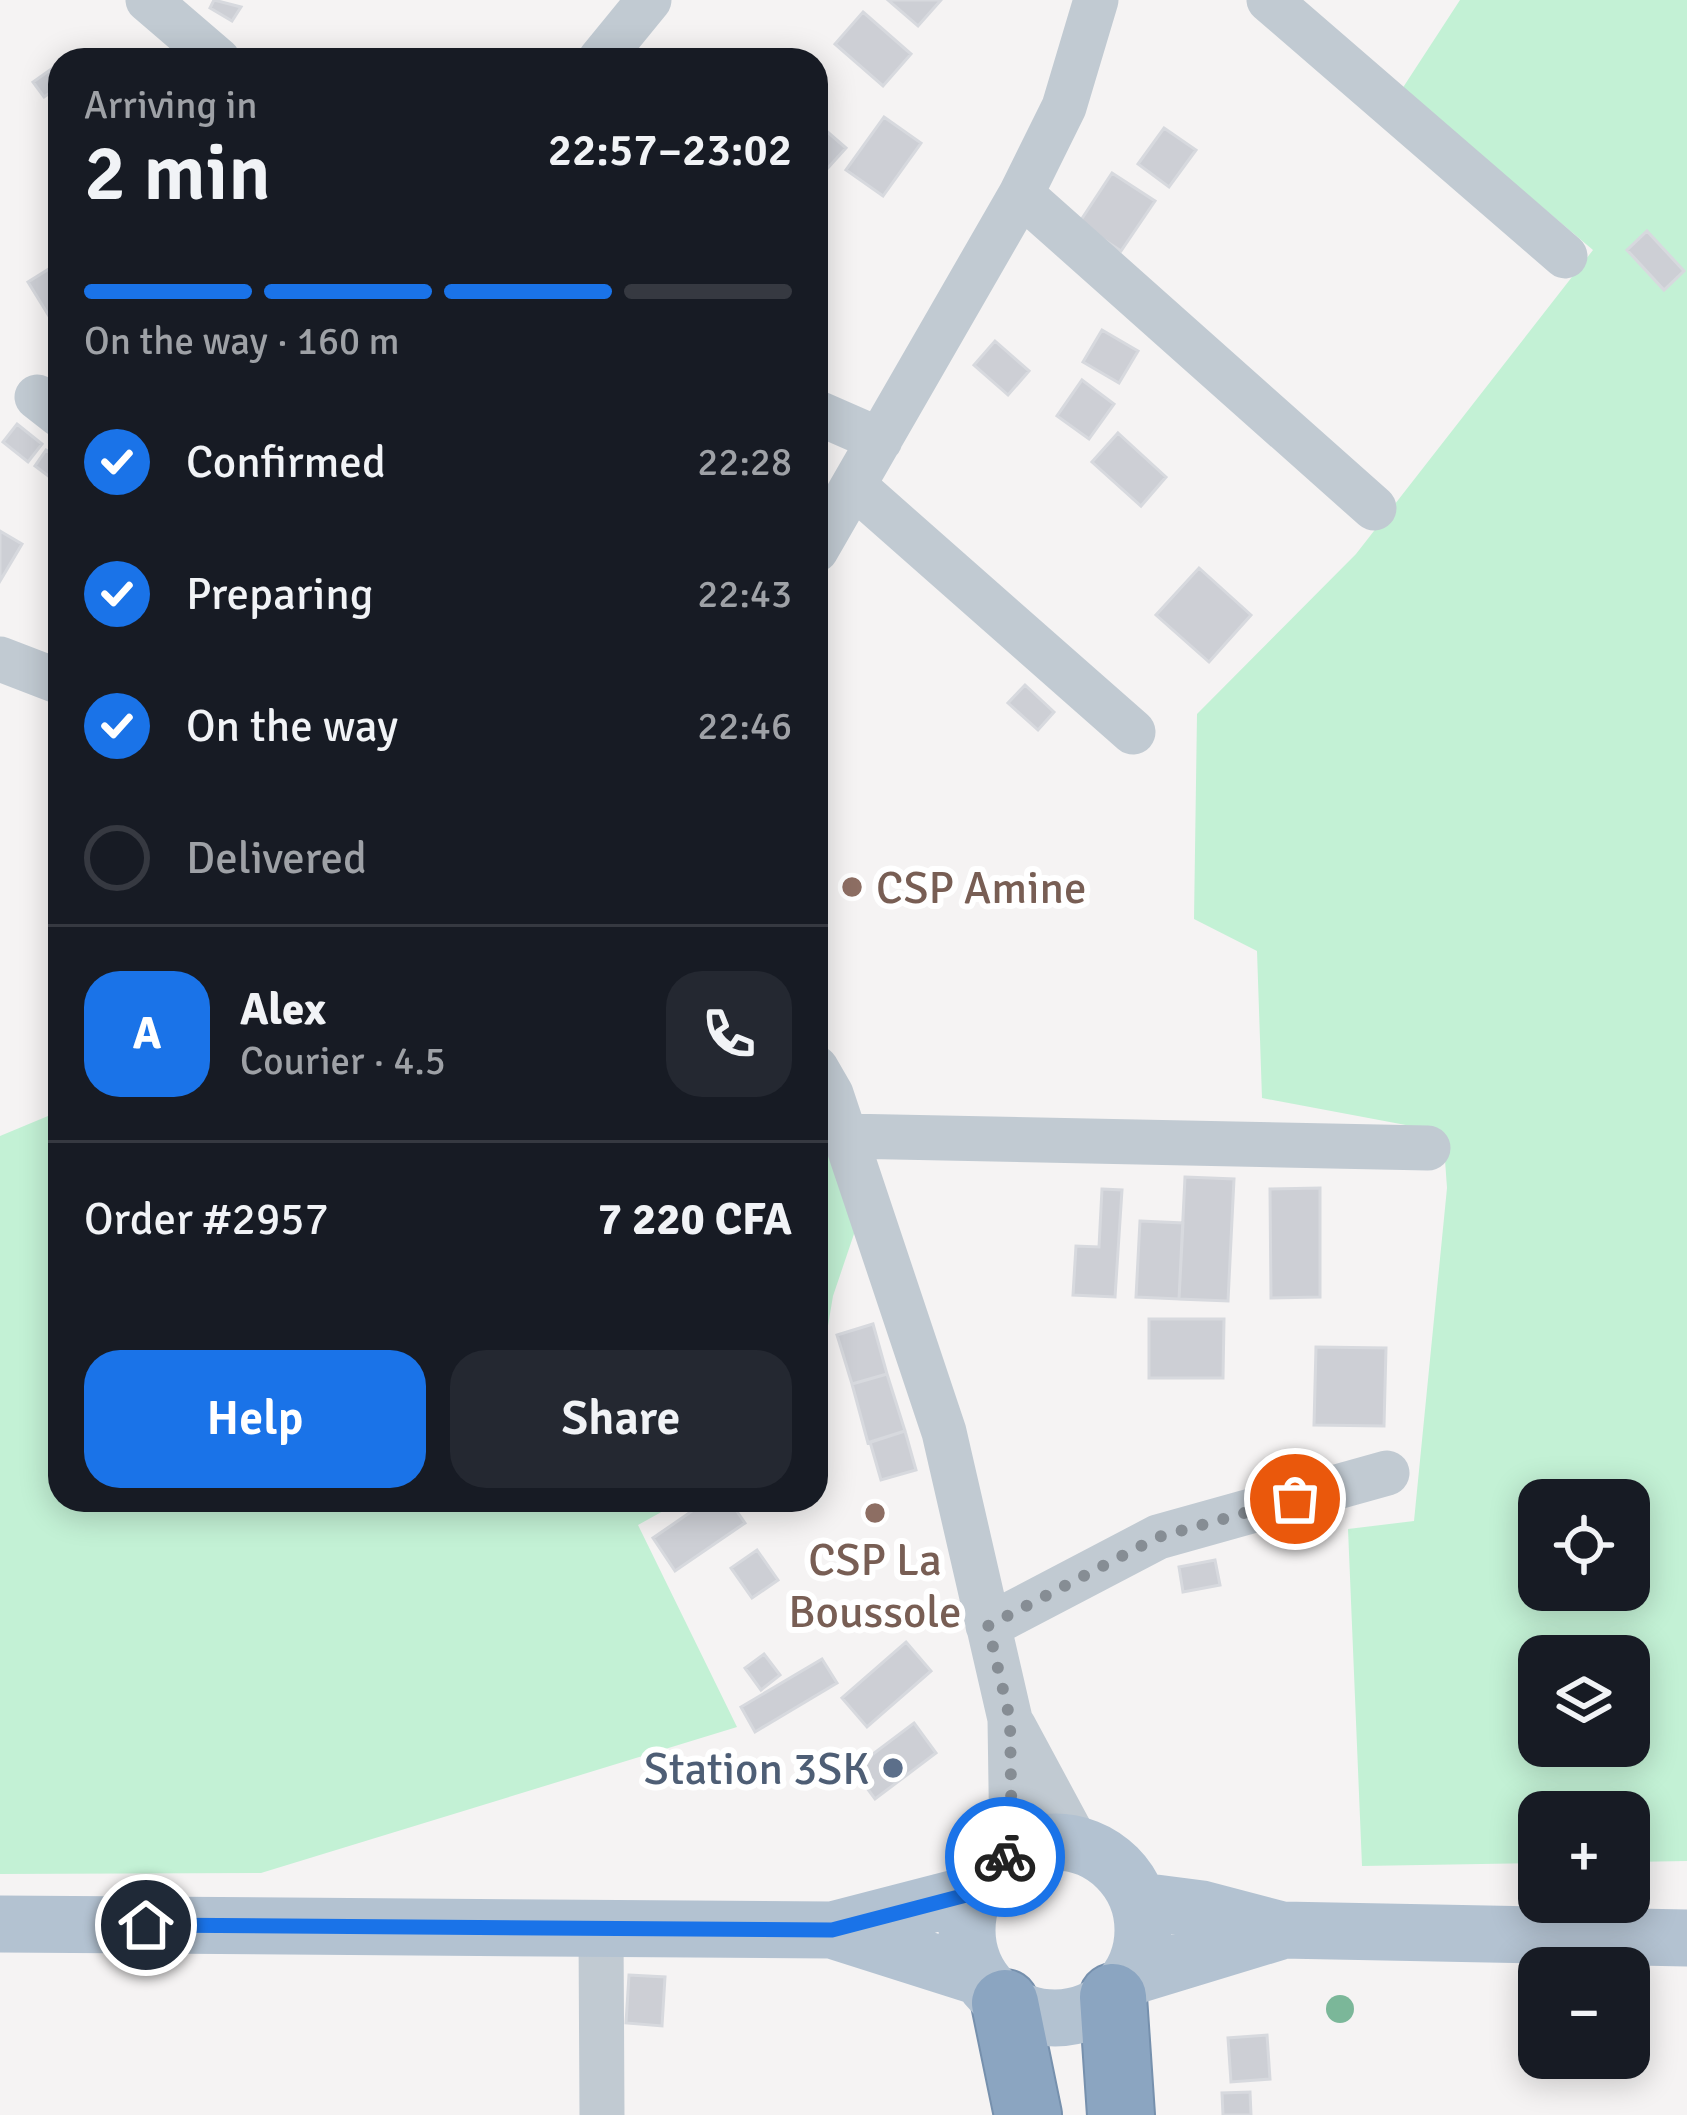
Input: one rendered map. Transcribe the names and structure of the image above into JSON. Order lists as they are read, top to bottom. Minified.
{"places":["CSP Amine","CSP La Boussole","Station 3SK"],"page":{"heading":["2 min","Arriving in","22:57–23:02"],"panel":["Alex","Courier · 4.5","Order #2957","7 220 CFA"],"bar":"On the way · 160 m","list":[["Confirmed","22:28"],["Preparing","22:43"],["On the way","22:46"],"Delivered"],"round":"A","buttons":["Help","Share"],"map_buttons":["+","−"]}}
